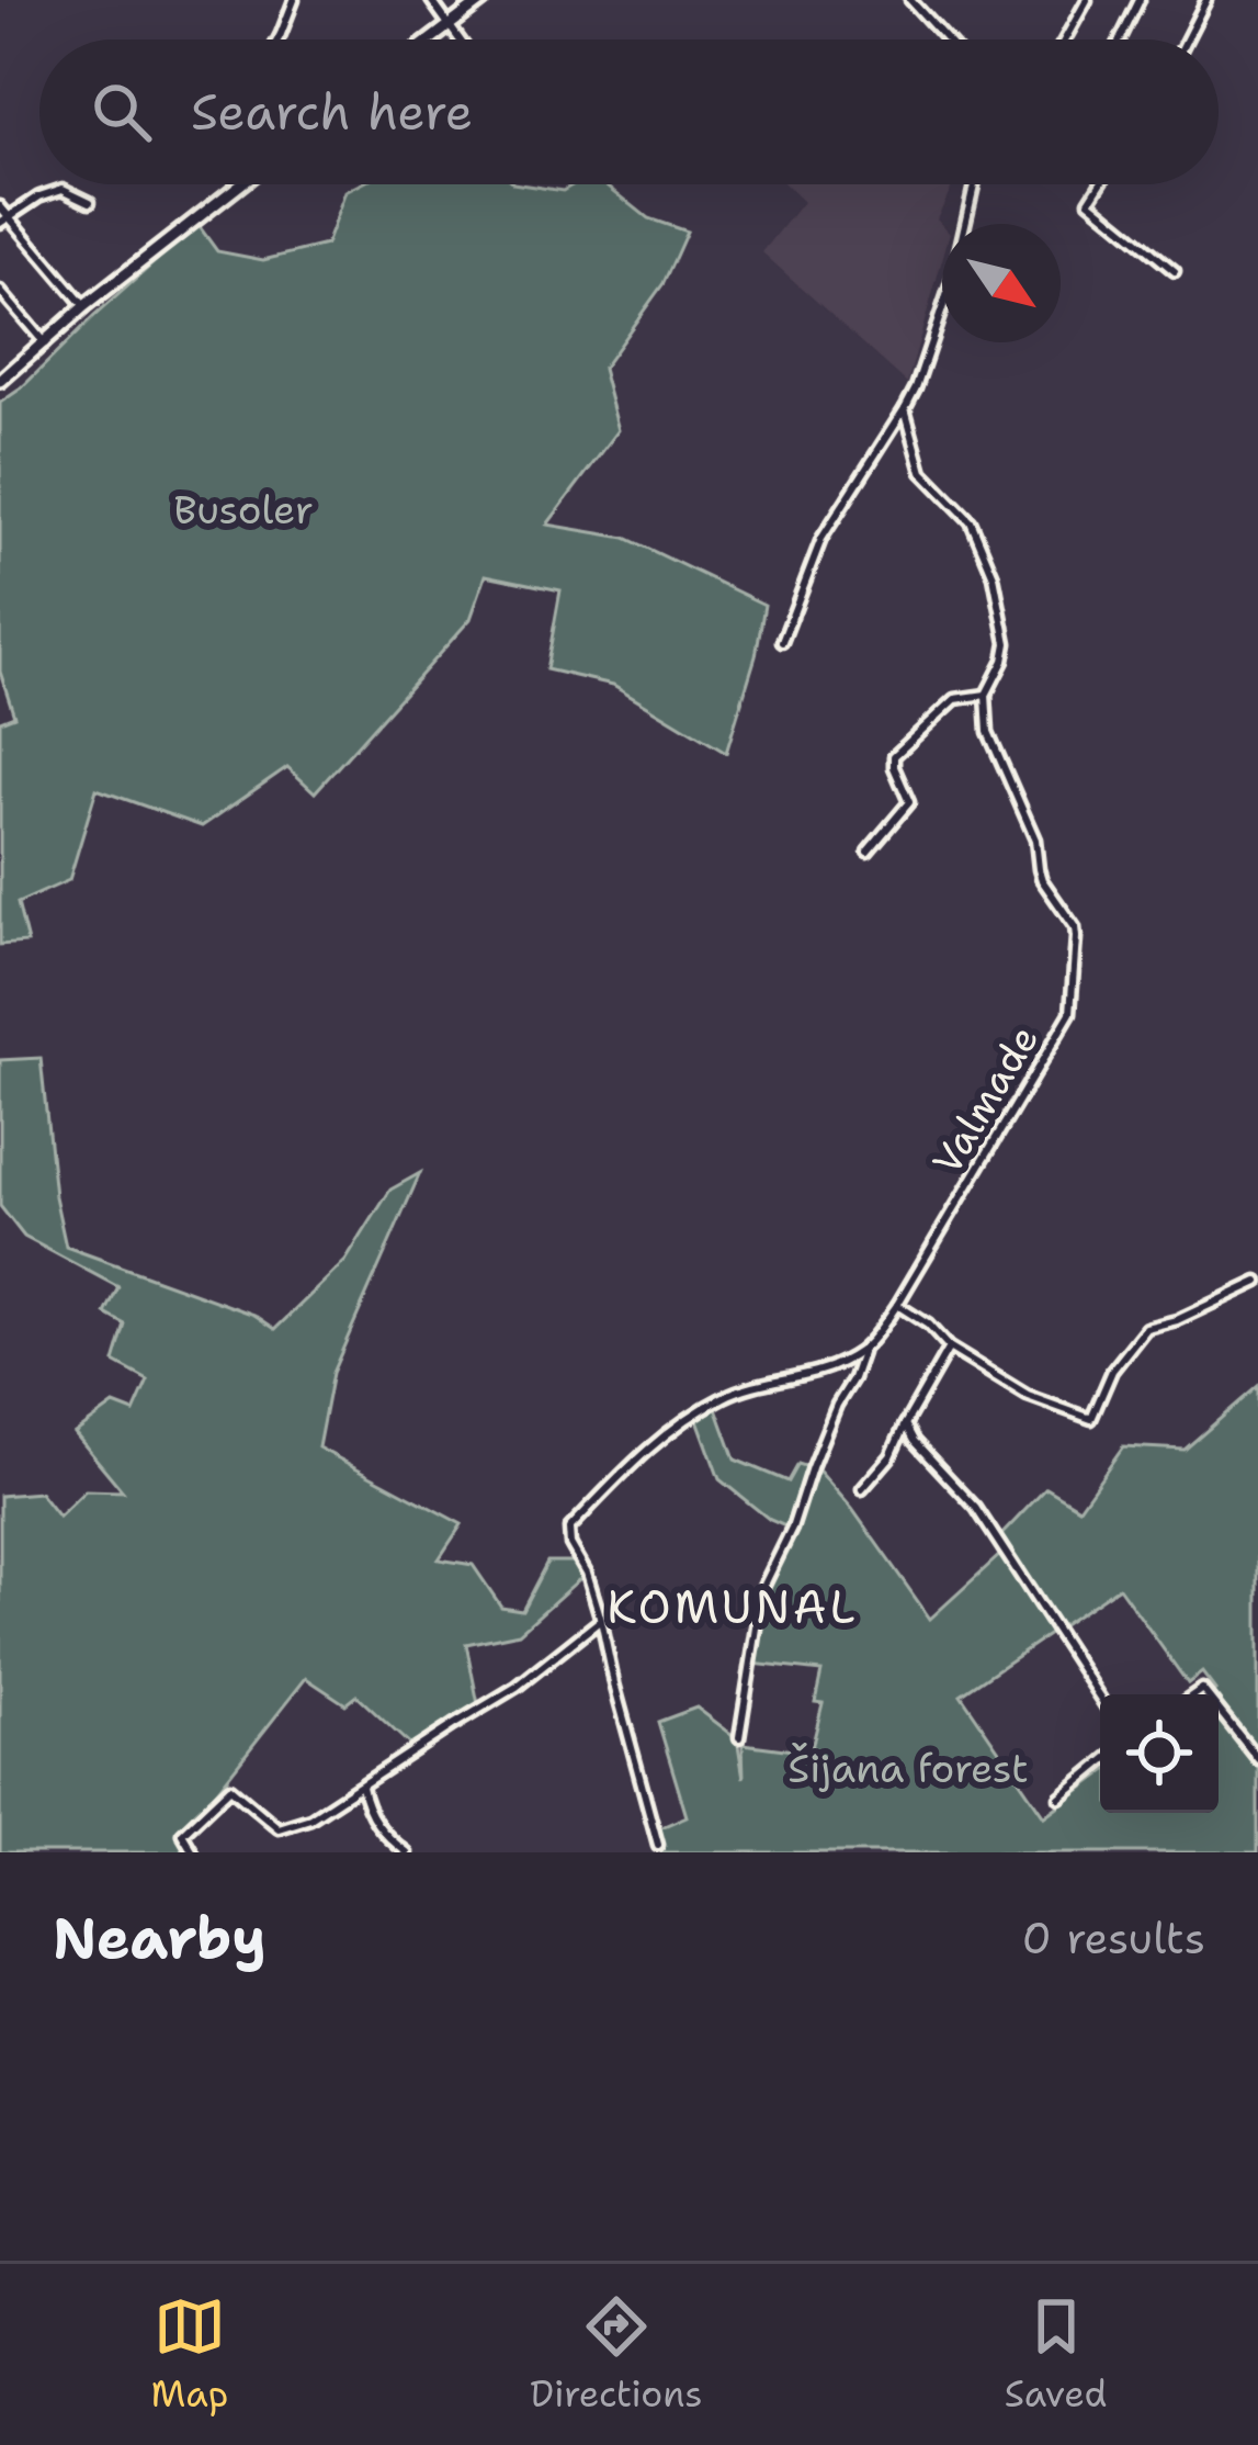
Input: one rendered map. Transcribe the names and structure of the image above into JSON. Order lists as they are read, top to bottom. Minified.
{"streets":{"street":["Valmade"]},"districts":["KOMUNAL"],"parks":["Busoler","Šijana forest"],"north":"bottom right","page":{"search":"Search here","heading":["Nearby","0 results"],"nav":["Map","Directions","Saved"]}}
